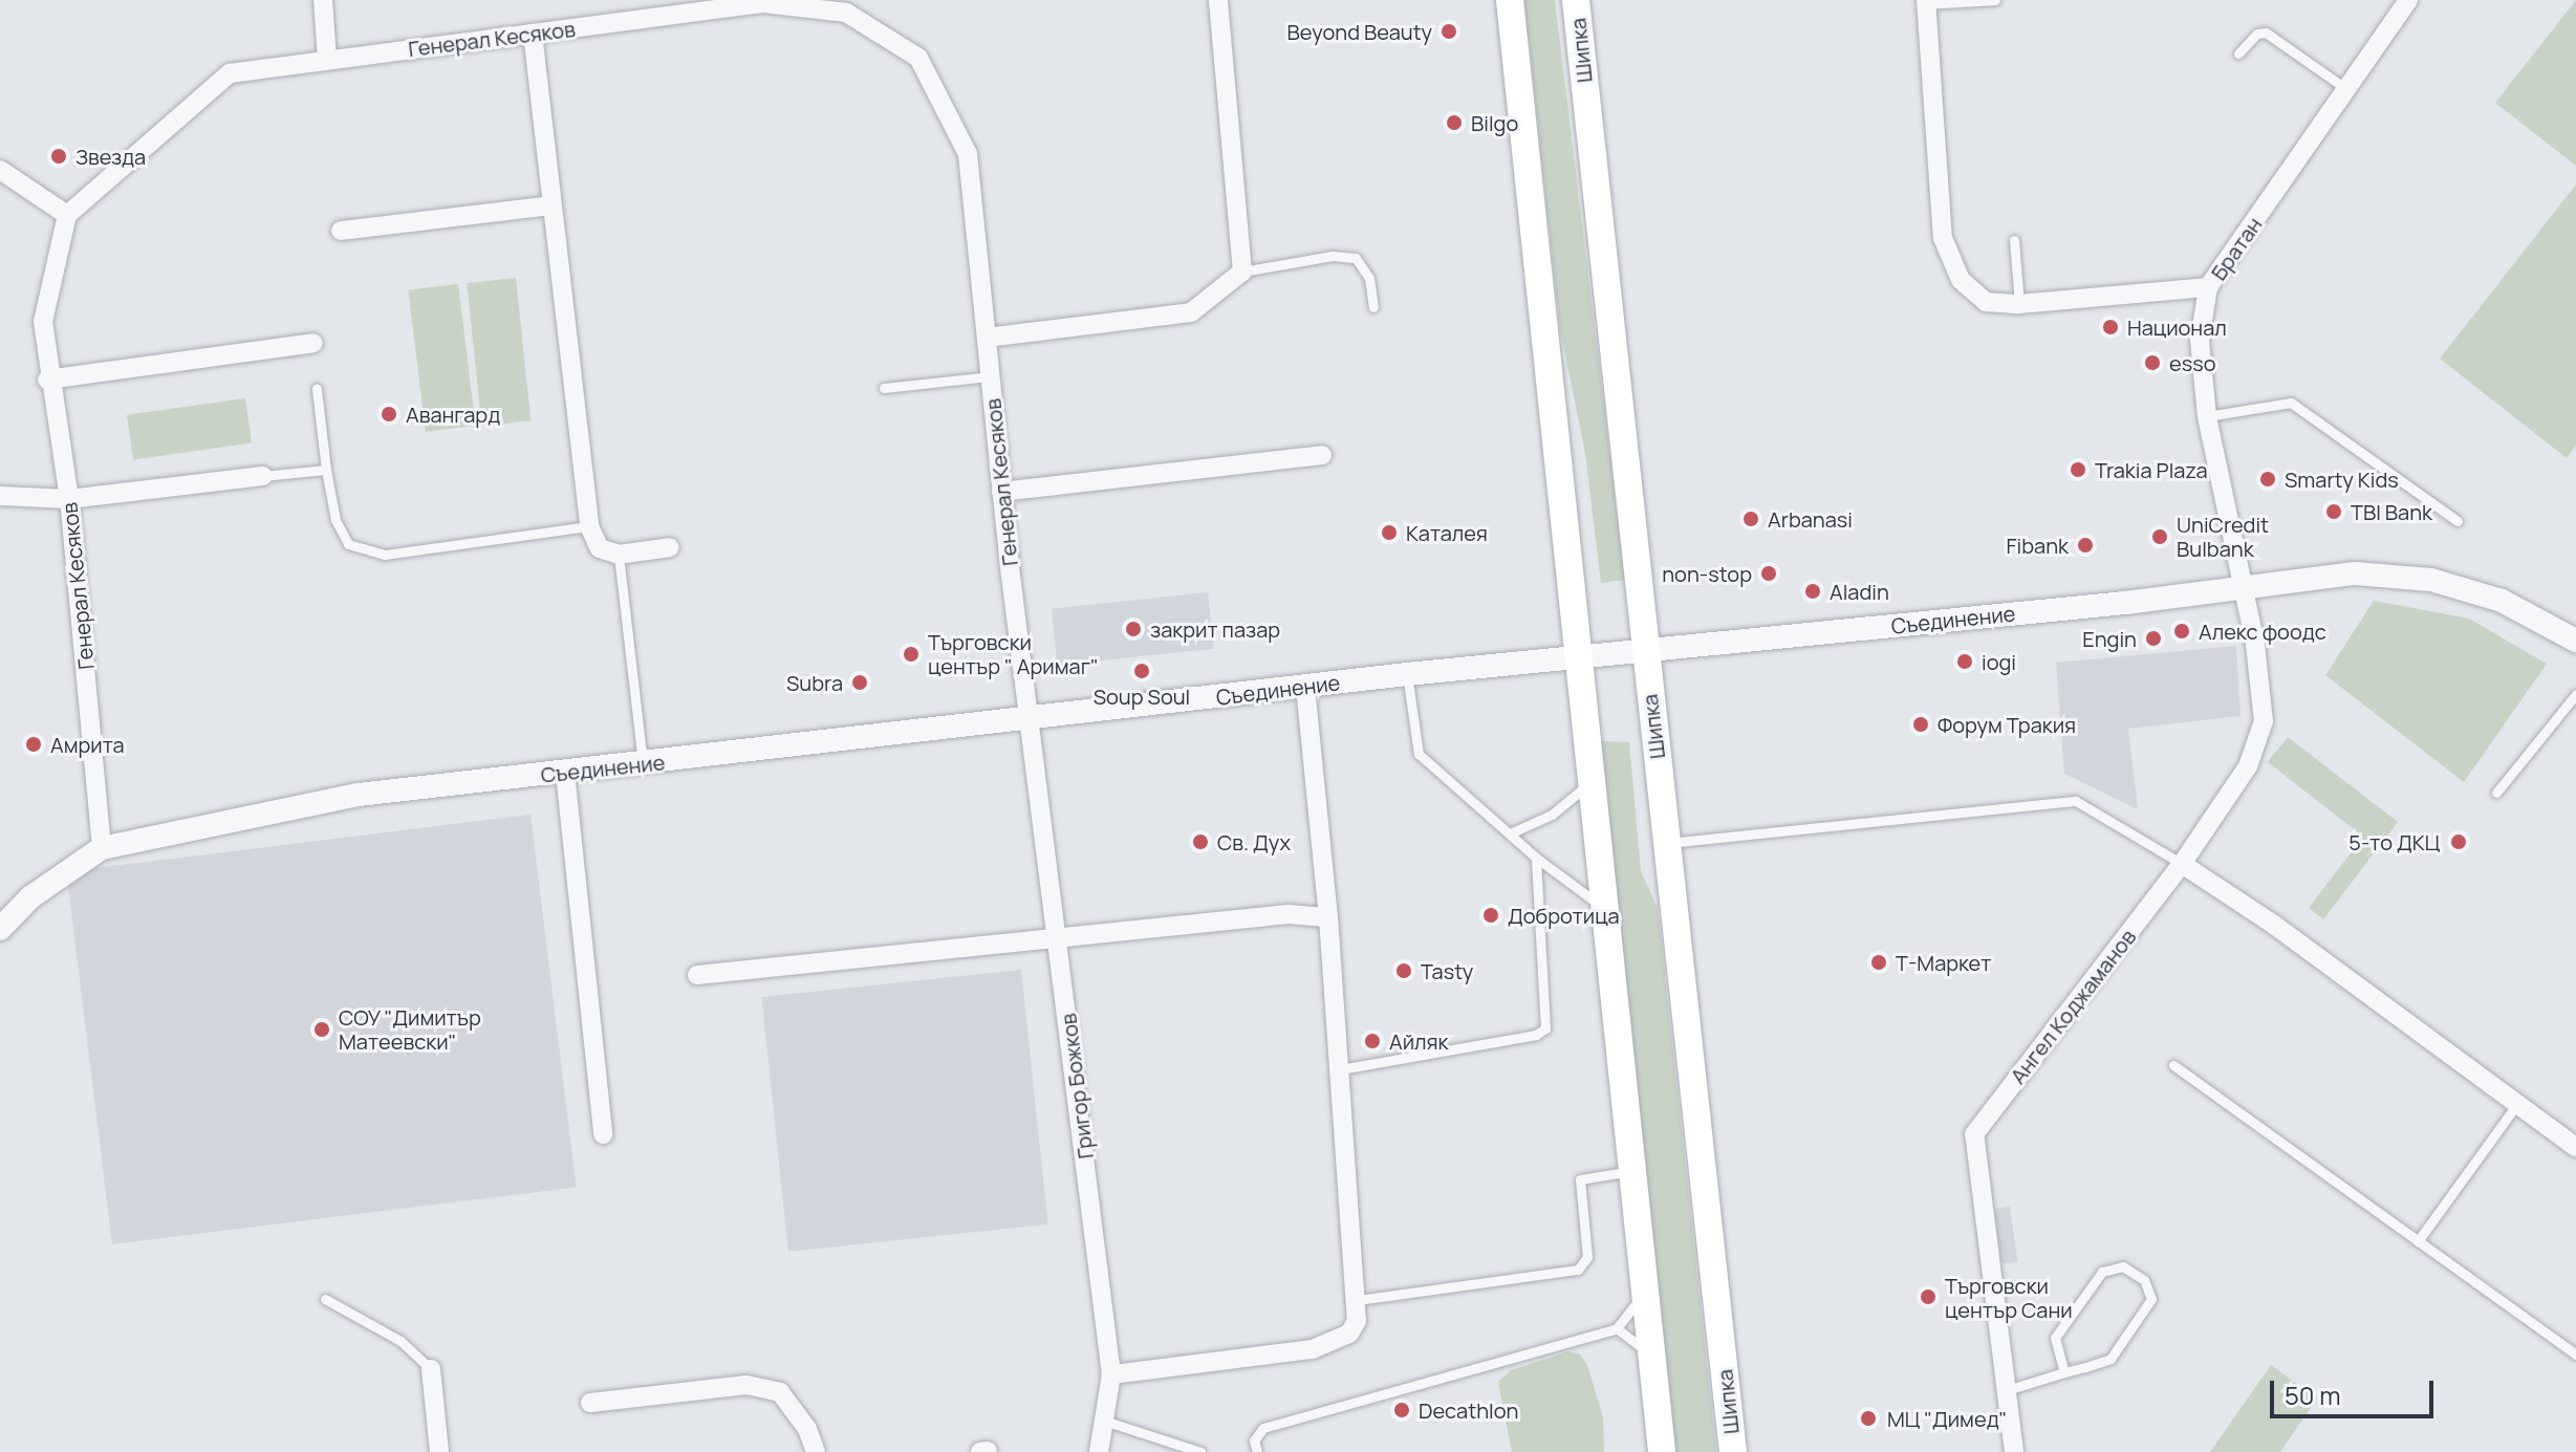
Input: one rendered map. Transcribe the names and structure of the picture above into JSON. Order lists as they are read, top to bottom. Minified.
{"streets":{"main road":["Шипка"],"street":["Генерал Кесяков","Братан","Съединение","Ангел Коджаманов","Григор Божков"]},"crossings":[["Генерал Кесяков","Съединение"],["Генерал Кесяков","Григор Божков"],["Шипка","Съединение"],["Братан","Съединение"],["Братан","Ангел Коджаманов"],["Съединение","Ангел Коджаманов"],["Съединение","Григор Божков"]],"places":["Beyond Beauty","Bilgo","Звезда","Национал","esso","Авангард","Trakia Plaza","Smarty Kids","TBI Bank","Аrbanasi","Каталея","UniCredit Bulbank","Fibank","non-stop","Аladin","закрит пазар","Алекс фоодс","Engin","Търговски център \" Аримаг\"","iogi","Soup Soul","Subra","Форум Тракия","Амрита","Св. Дух","5-то ДКЦ","Добротица","Т-Маркет","Tasty","СОУ \"Димитър Матеевски\"","Айляк","Търговски център Сани","Decathlon","МЦ \"Димед\""],"scale_bar":"50 m"}
